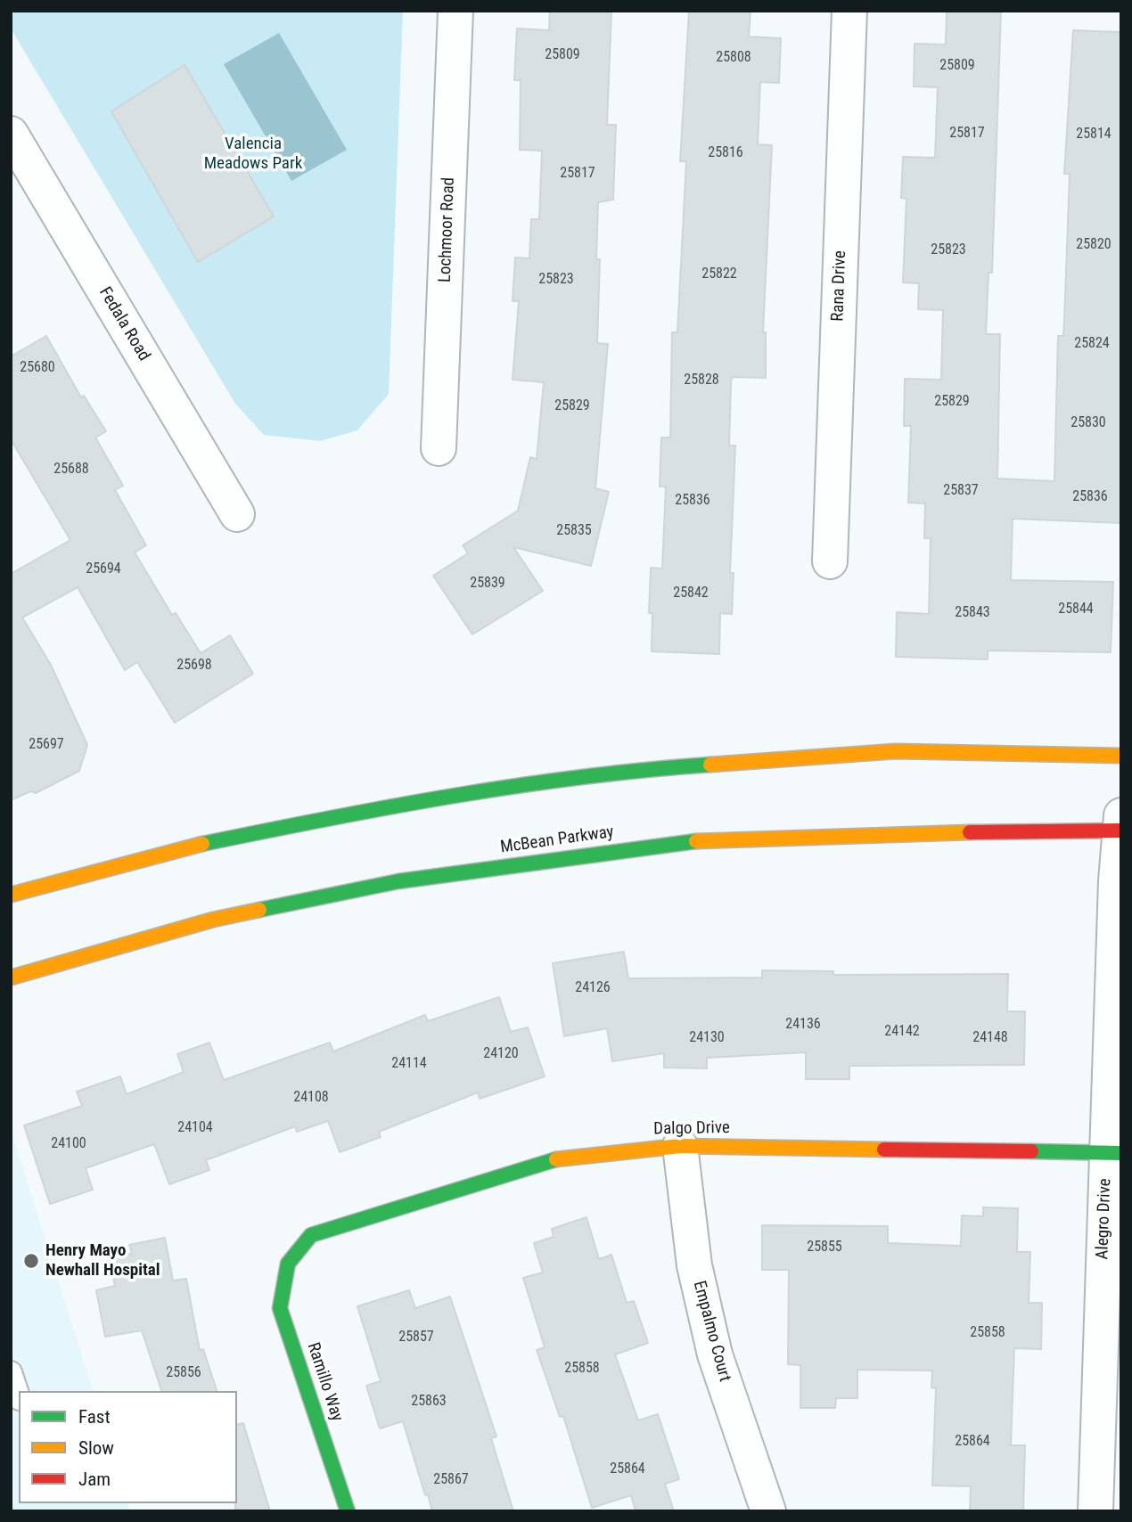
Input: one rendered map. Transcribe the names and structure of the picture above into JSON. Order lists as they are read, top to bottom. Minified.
{"streets":{"main road":["McBean Parkway","Dalgo Drive","Ramillo Way"],"street":["Lochmoor Road","Rana Drive","Fedala Road","Alegro Drive","Empalmo Court"]},"crossings":[["McBean Parkway","Alegro Drive"],["Dalgo Drive","Alegro Drive"],["Dalgo Drive","Empalmo Court"],["Dalgo Drive","Ramillo Way"]],"parks":["Valencia Meadows Park"],"places":["Henry Mayo Newhall Hospital"],"house_numbers":["25809","25808","25809","25817","25814","25816","25817","25820","25823","25822","25823","25824","25680","25828","25829","25829","25830","25688","25837","25836","25836","25835","25694","25839","25842","25844","25843","25698","25697","24126","24136","24142","24130","24148","24120","24114","24108","24104","24100","25855","25858","25857","25858","25856","25863","25864","25864","25867"],"legend":["Fast","Slow","Jam"]}
